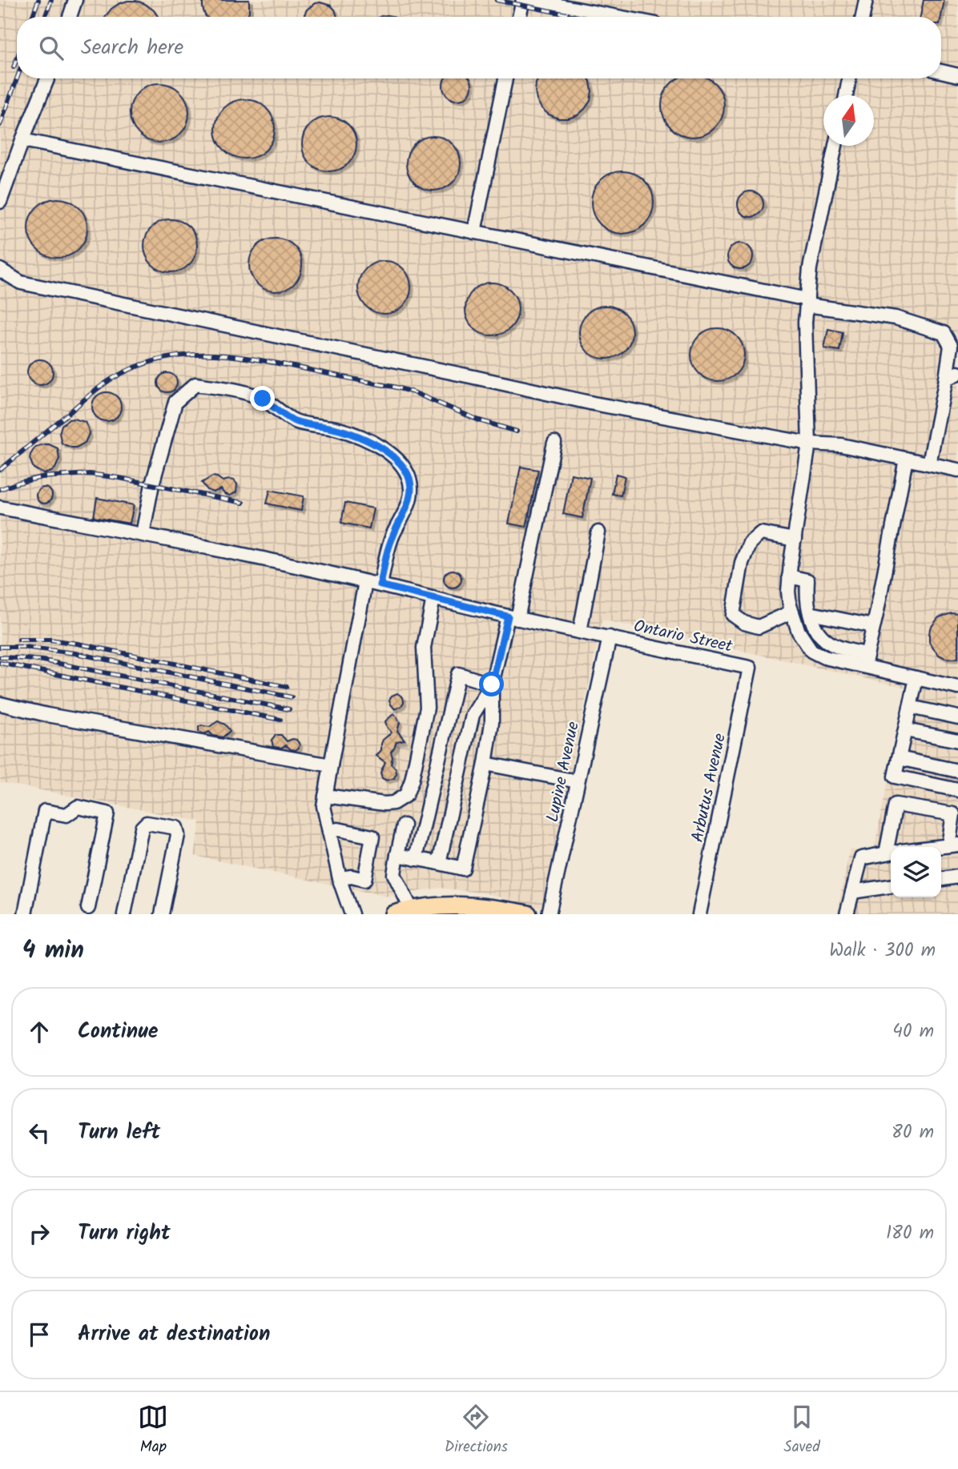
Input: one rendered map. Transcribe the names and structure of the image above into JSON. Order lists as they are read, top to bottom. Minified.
{"streets":{"street":["Ontario Street","Lupine Avenue","Arbutus Avenue"]},"crossings":[["Ontario Street","Lupine Avenue"],["Ontario Street","Arbutus Avenue"]],"north":"top","page":{"search":"Search here","heading":["4 min","Walk · 300 m"],"list":[["Continue","40 m"],["Turn left","80 m"],["Turn right","180 m"],"Arrive at destination"],"nav":["Map","Directions","Saved"]}}
